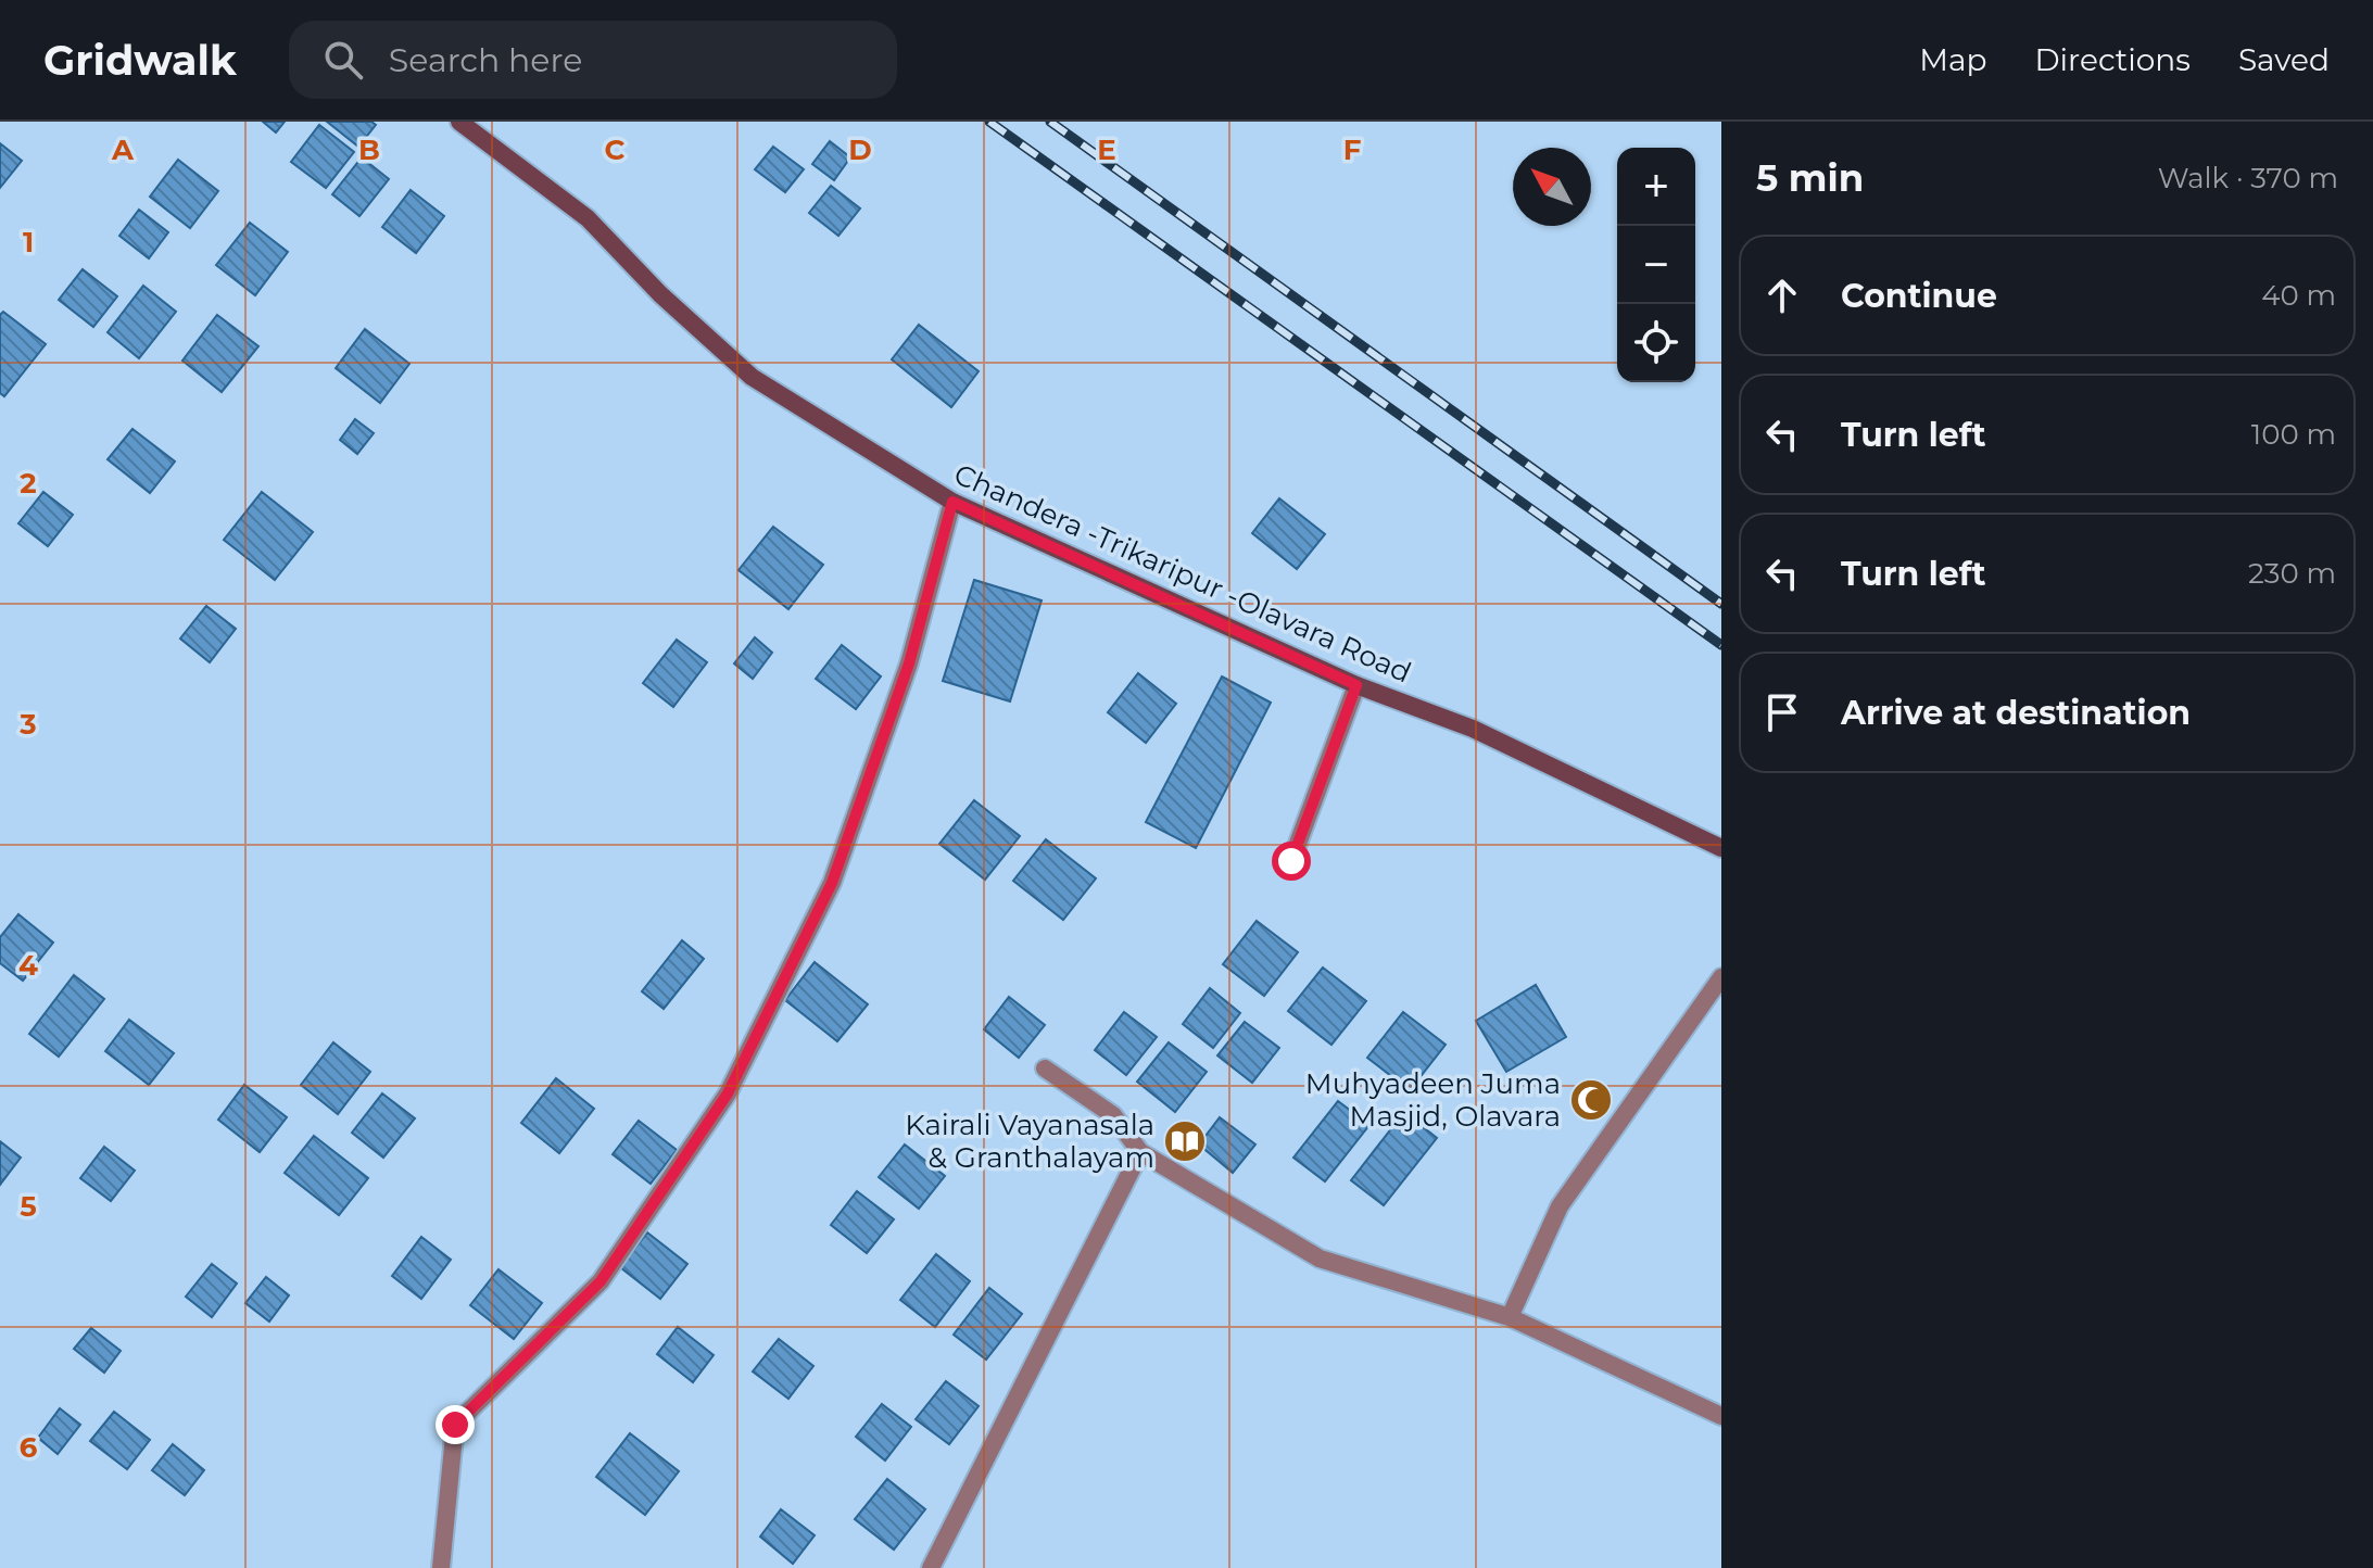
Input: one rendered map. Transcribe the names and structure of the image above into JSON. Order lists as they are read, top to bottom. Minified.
{"streets":{"main road":["Chandera -Trikaripur -Olavara Road"]},"places":{"mosque":["Muhyadeen Juma Masjid, Olavara"],"library":["Kairali Vayanasala & Granthalayam"]},"north":"top left","page":{"header":"Gridwalk","search":"Search here","nav":["Map","Directions","Saved"],"heading":["5 min","Walk · 370 m"],"map_buttons":["+","−"],"list":[["Continue","40 m"],["Turn left","100 m"],["Turn left","230 m"],"Arrive at destination"]},"grid":{"columns":["A","B","C","D","E","F"],"rows":["1","2","3","4","5","6"]}}
